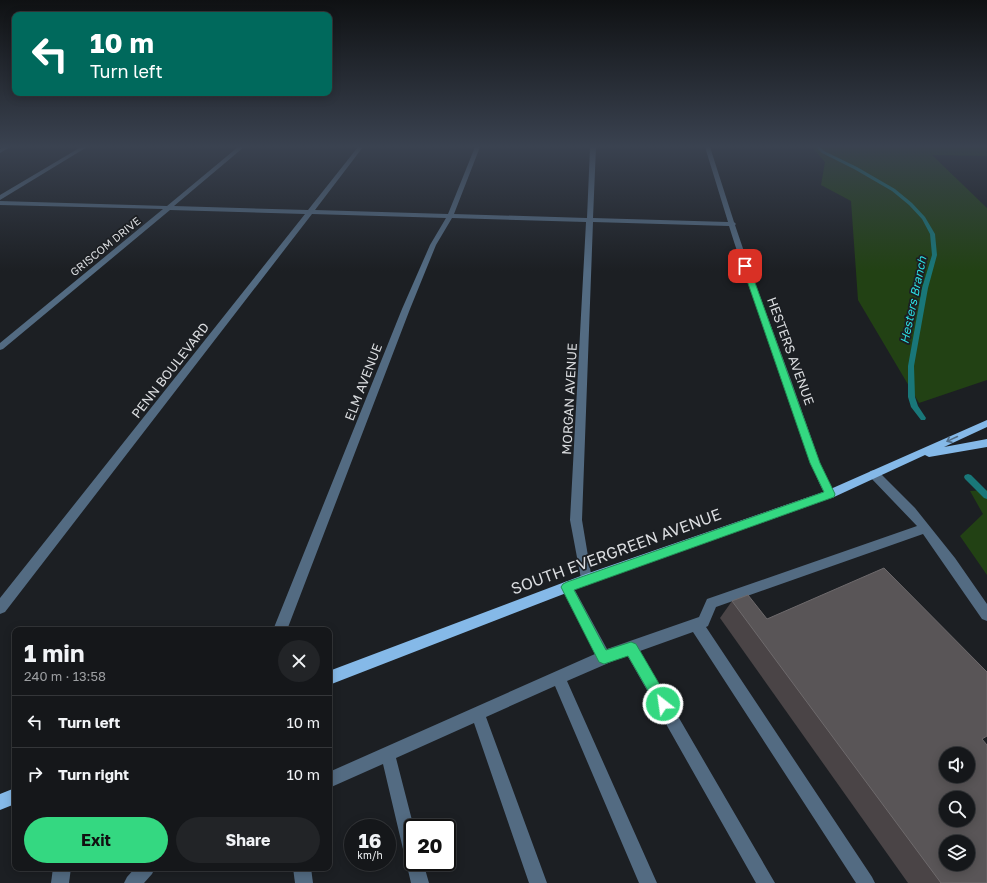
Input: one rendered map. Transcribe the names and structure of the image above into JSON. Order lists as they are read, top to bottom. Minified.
{"streets":{"main road":["SOUTH EVERGREEN AVENUE"],"street":["GRISCOM DRIVE","HESTERS AVENUE","PENN BOULEVARD","ELM AVENUE","MORGAN AVENUE"]},"crossings":[["HESTERS AVENUE","SOUTH EVERGREEN AVENUE"],["MORGAN AVENUE","SOUTH EVERGREEN AVENUE"]],"water":["Hesters Branch"],"page":{"turn":["10 m","Turn left"],"heading":["1 min","240 m · 13:58"],"list":[{"name":"Turn left","value":"10 m"},{"name":"Turn right","value":"10 m"}],"buttons":["Exit","Share"],"speed":"16 km/h","limit":"20"}}
